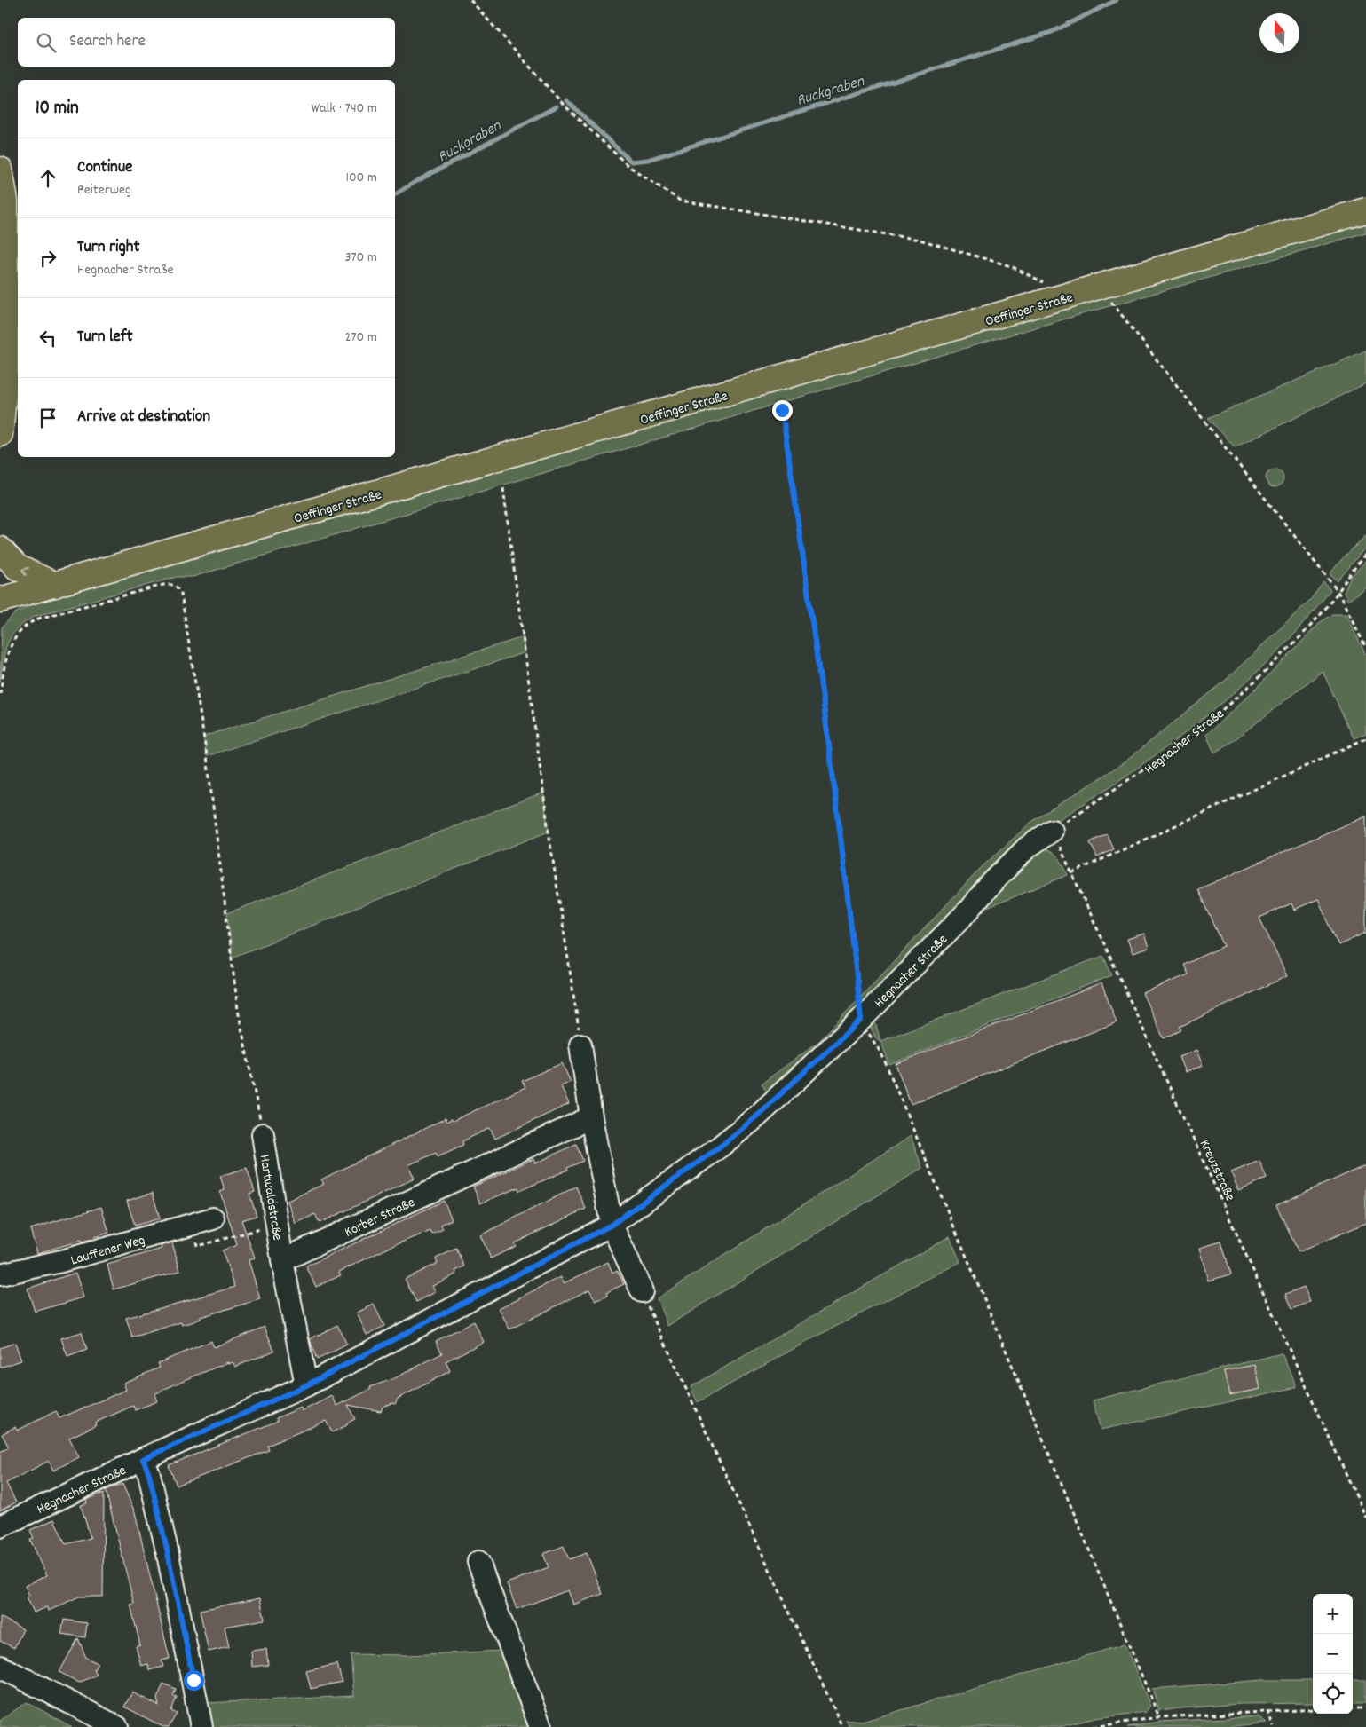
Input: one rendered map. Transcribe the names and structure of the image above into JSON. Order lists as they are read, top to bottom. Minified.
{"streets":{"main road":["Oeffinger Straße"],"street":["Hegnacher Straße","Hartwaldstraße","Korber Straße","Lauffener Weg"],"path":["Kreuzstraße"]},"crossings":[["Hegnacher Straße","Kreuzstraße"],["Hartwaldstraße","Korber Straße"]],"water":["Ruckgraben"],"north":"top","page":{"search":"Search here","heading":["10 min","Walk · 740 m"],"list":[["Continue","Reiterweg","100 m"],["Turn right","Hegnacher Straße","370 m"],["Turn left","270 m"],"Arrive at destination"],"map_buttons":["+","−"]}}
